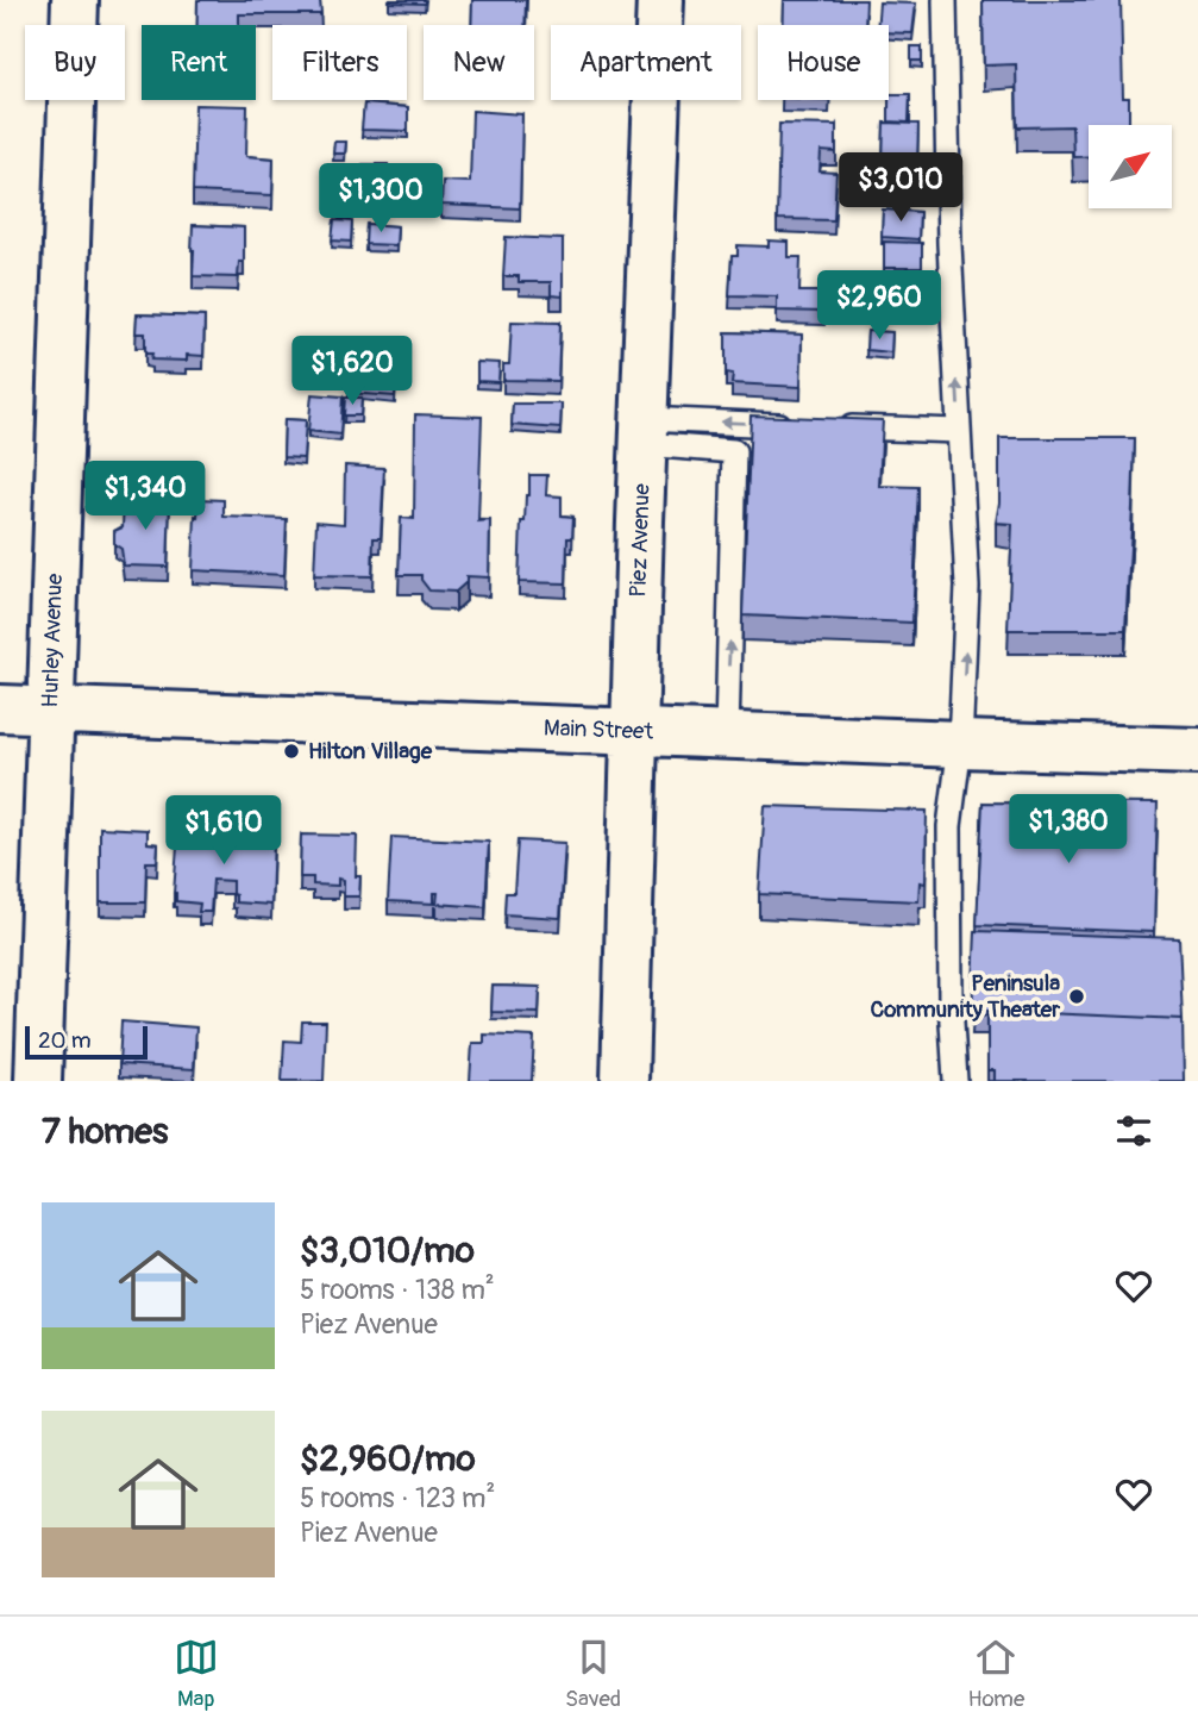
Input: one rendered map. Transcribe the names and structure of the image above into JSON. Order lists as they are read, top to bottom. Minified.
{"streets":{"street":["Piez Avenue","Hurley Avenue","Main Street"]},"crossings":[["Piez Avenue","Main Street"],["Hurley Avenue","Main Street"]],"places":["Hilton Village","Peninsula Community Theater"],"scale_bar":"20 m","north":"top right","page":{"chip":["Buy","Rent","Filters","New","Apartment","House"],"price":["$3,010","$1,300","$2,960","$1,620","$1,340","$1,380","$1,610"],"scale":"20 m","heading":"7 homes","list":[{"name":"$3,010/mo","note":"5 rooms · 138 m² · Piez Avenue"},{"name":"$2,960/mo","note":"5 rooms · 123 m² · Piez Avenue"}],"tabs":["Map","Saved","Home"]}}
